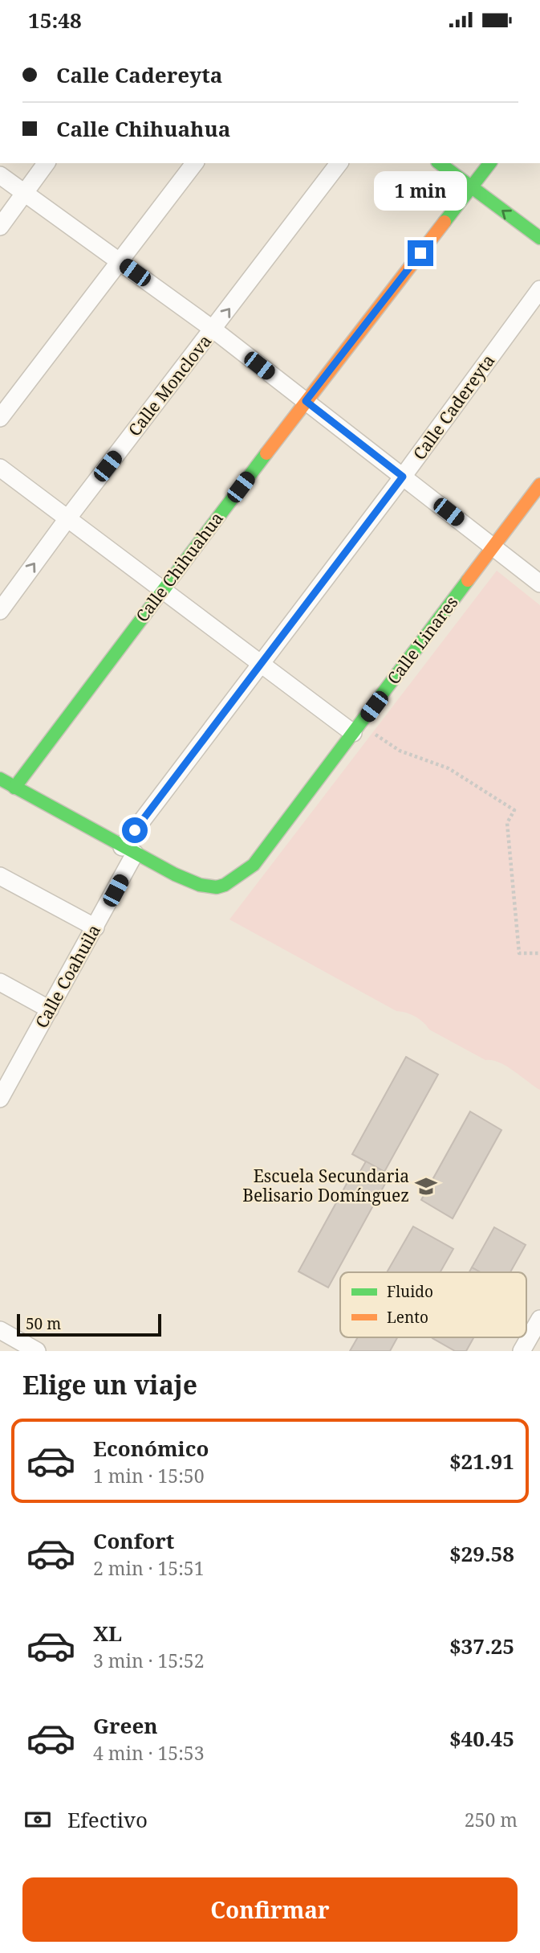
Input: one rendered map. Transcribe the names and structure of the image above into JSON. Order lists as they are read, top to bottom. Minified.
{"streets":{"street":["Calle Monclova","Calle Cadereyta","Calle Chihuahua","Calle Linares","Calle Coahuila"]},"crossings":[["Calle Cadereyta","Calle Linares"],["Calle Cadereyta","Calle Coahuila"],["Calle Linares","Calle Coahuila"]],"places":{"school or university":["Escuela Secundaria Belisario Domínguez"]},"legend":["Fluido","Lento"],"scale_bar":"50 m","page":{"status":"15:48","banner":["Calle Cadereyta","Calle Chihuahua"],"bubble":"1 min","scale":"50 m","heading":"Elige un viaje","list":[{"name":"Económico","note":"1 min · 15:50","value":"$21.91"},{"name":"Confort","note":"2 min · 15:51","value":"$29.58"},{"name":"XL","note":"3 min · 15:52","value":"$37.25"},{"name":"Green","note":"4 min · 15:53","value":"$40.45"}],"pay":["Efectivo","250 m"],"buttons":"Confirmar"}}
